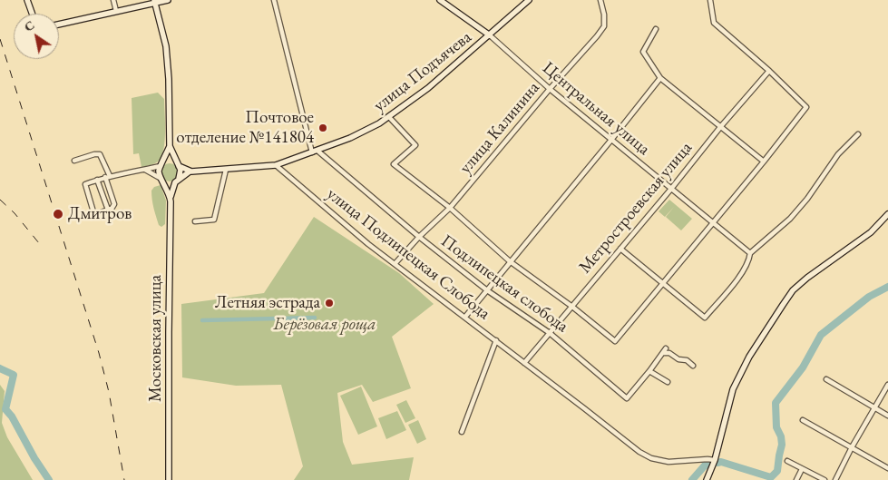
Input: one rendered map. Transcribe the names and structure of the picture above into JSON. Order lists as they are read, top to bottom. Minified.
{"streets":{"main road":["улица Подъячева","Московская улица"],"street":["Центральная улица","улица Калинина","Метростроевская улица","улица Подлипецкая Слобода","Подлипецкая слобода"]},"crossings":[["улица Подъячева","Центральная улица"],["улица Подъячева","улица Подлипецкая Слобода"],["улица Подъячева","Подлипецкая слобода"],["улица Подъячева","Московская улица"],["Центральная улица","улица Калинина"],["Центральная улица","Метростроевская улица"],["улица Калинина","улица Подлипецкая Слобода"],["улица Калинина","Подлипецкая слобода"],["Метростроевская улица","улица Подлипецкая Слобода"],["Метростроевская улица","Подлипецкая слобода"]],"parks":["Берёзовая роща"],"places":["Почтовое отделение №141804","Дмитров","Летняя эстрада"],"north":"top left"}
